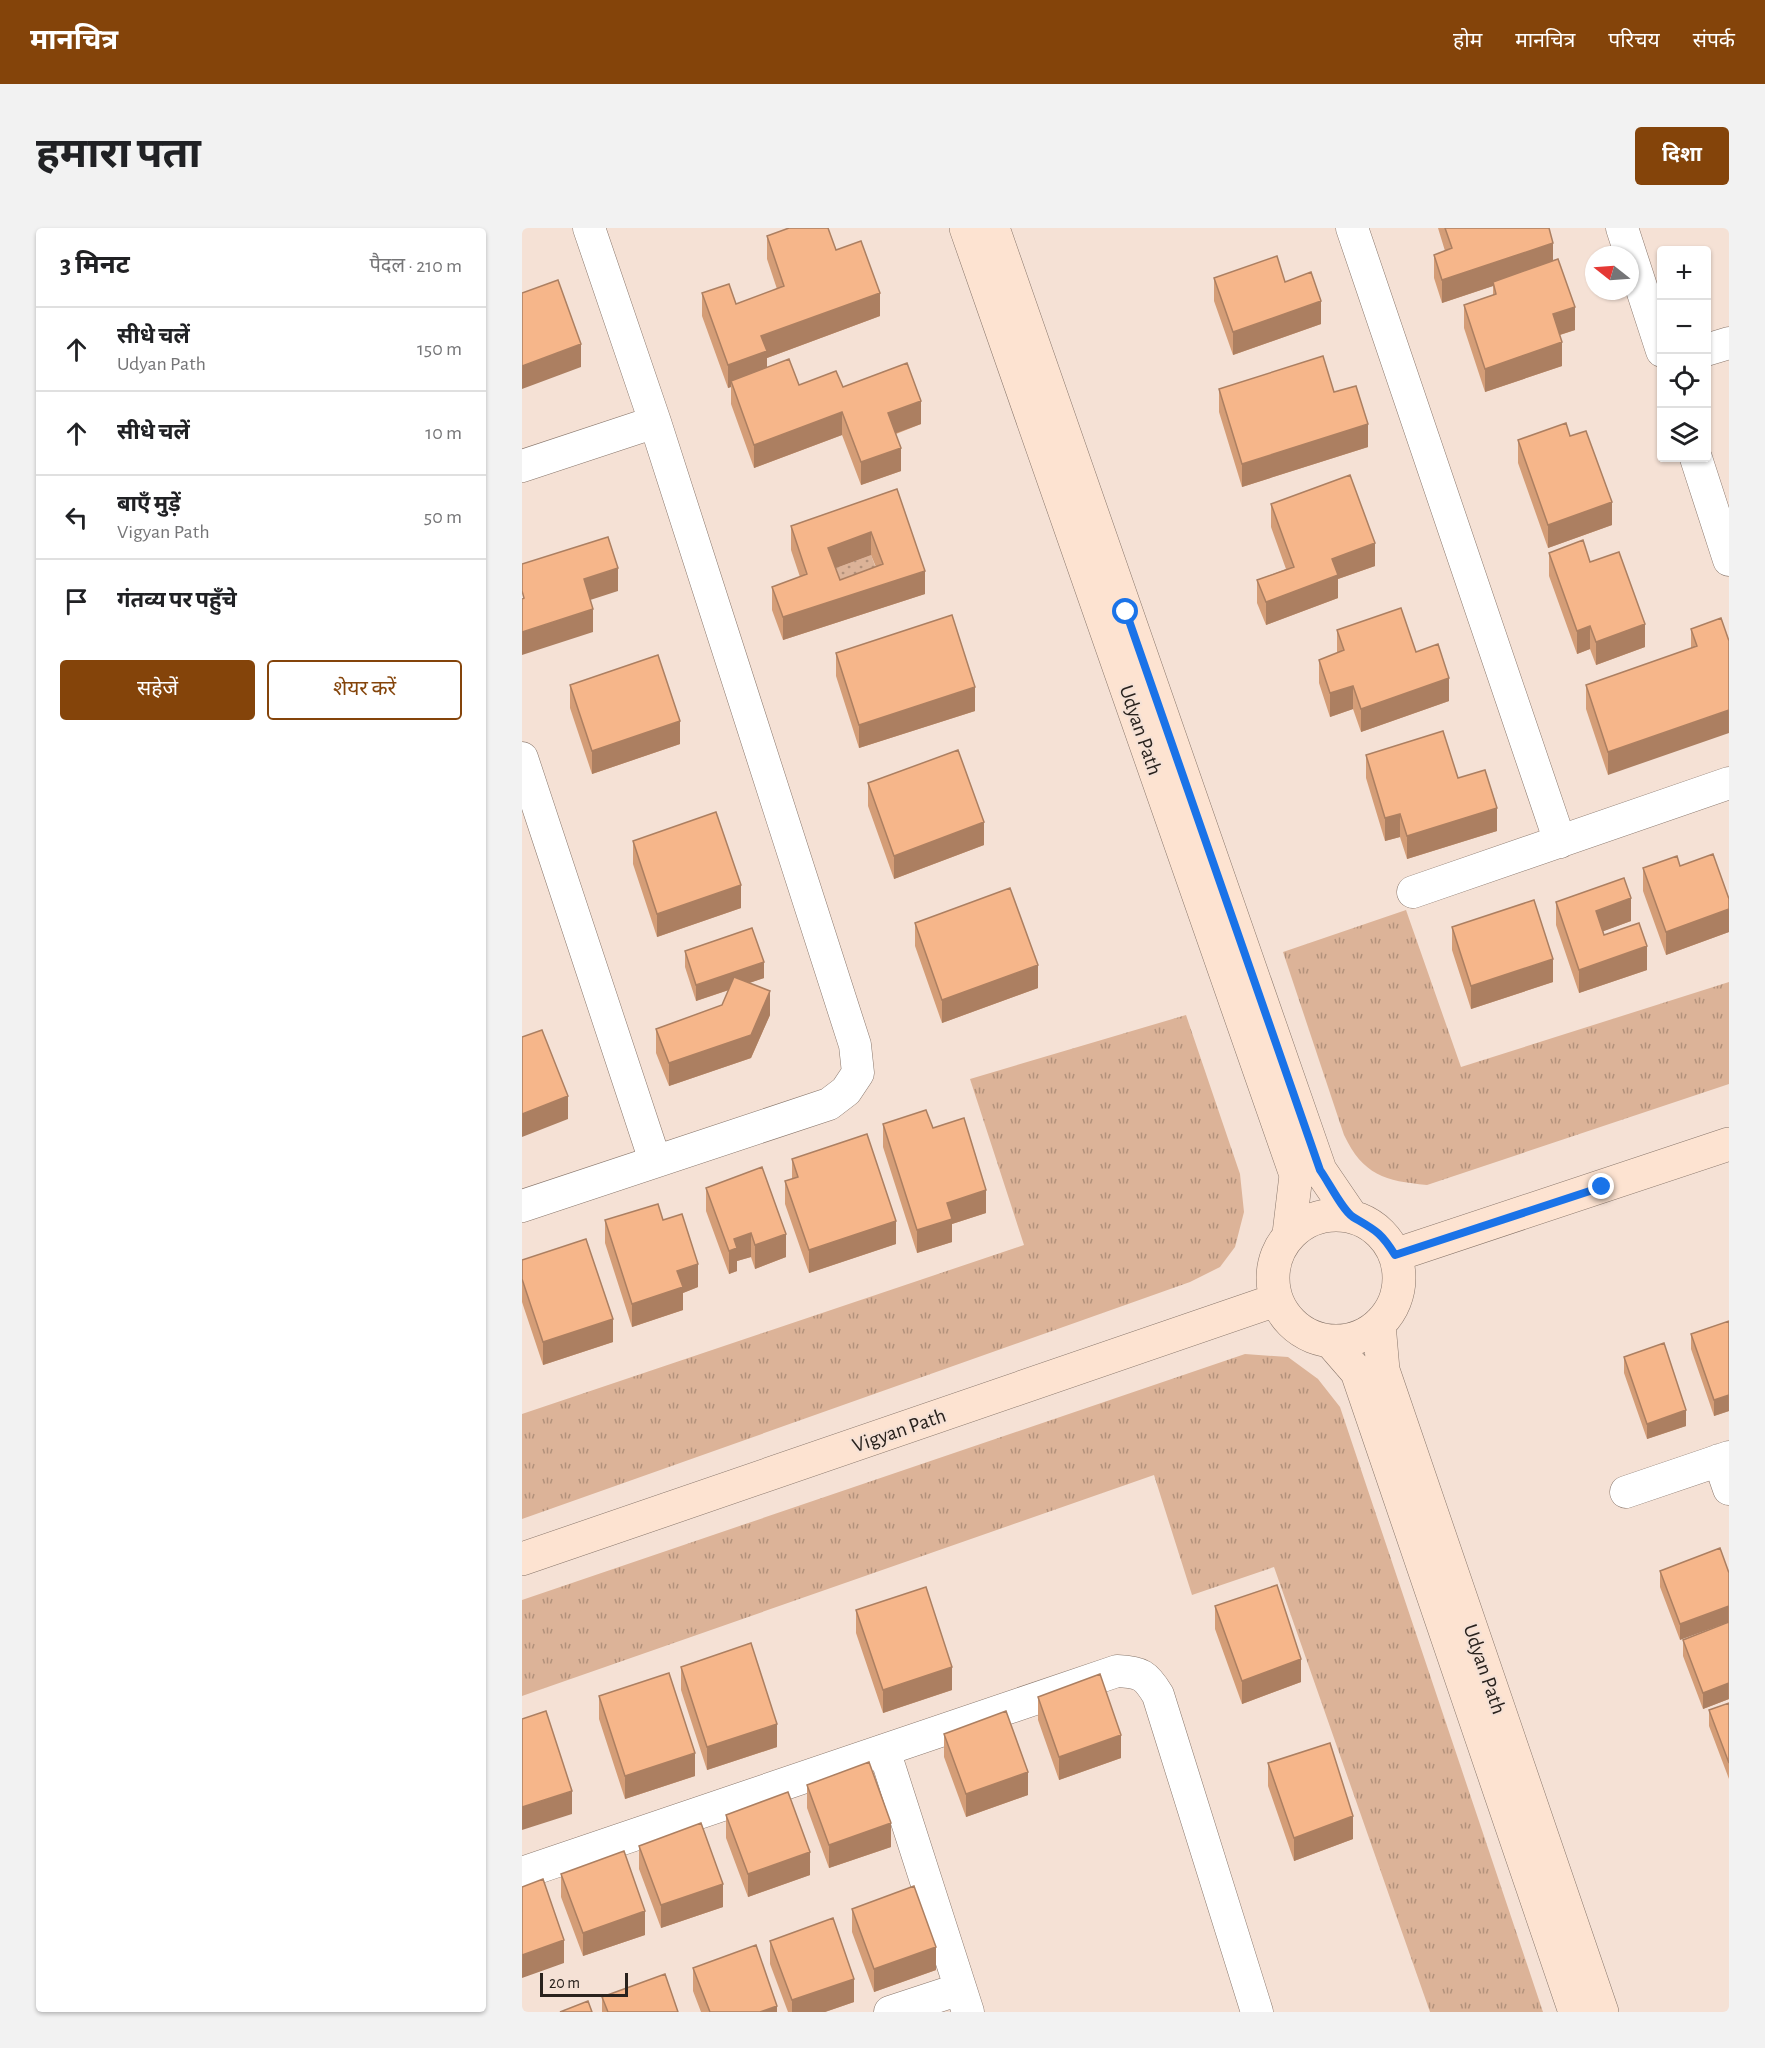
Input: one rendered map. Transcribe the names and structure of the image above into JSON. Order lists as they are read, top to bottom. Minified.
{"streets":{"main road":["Udyan Path","Vigyan Path"]},"crossings":[["Udyan Path","Vigyan Path"]],"scale_bar":"20 m","north":"left","page":{"header":"मानचित्र","nav":["होम","मानचित्र","परिचय","संपर्क"],"buttons":["दिशा",["सहेजें","शेयर करें"]],"title":"हमारा पता","heading":["3 मिनट","पैदल · 210 m"],"map_buttons":["+","−"],"list":[["सीधे चलें","Udyan Path","150 m"],["सीधे चलें","10 m"],["बाएँ मुड़ें","Vigyan Path","50 m"],"गंतव्य पर पहुँचे"],"scale":"20 m"}}
